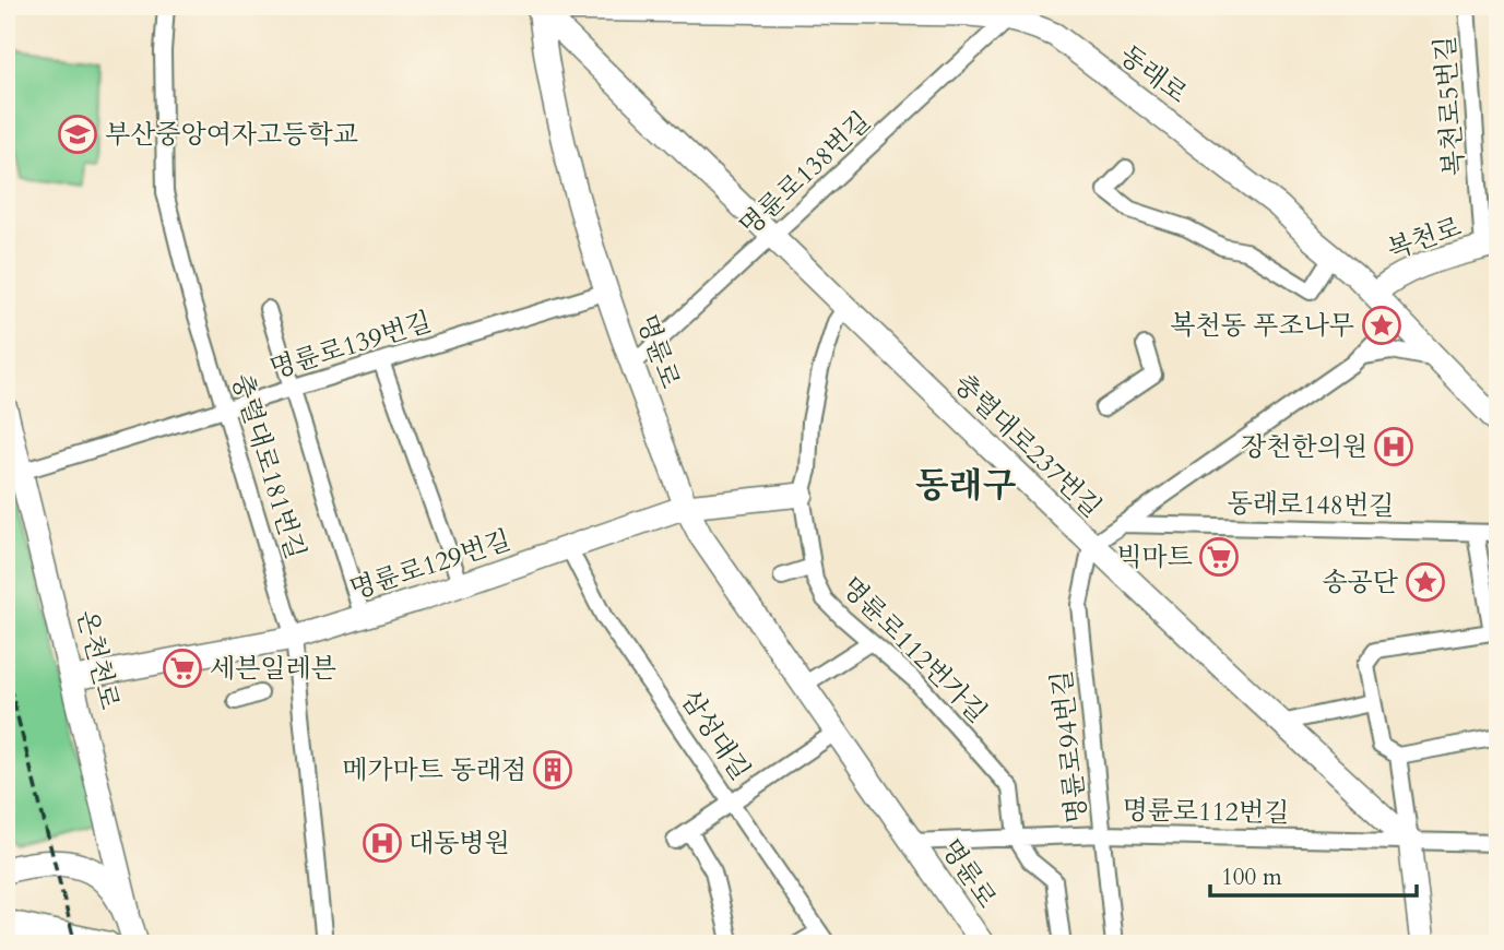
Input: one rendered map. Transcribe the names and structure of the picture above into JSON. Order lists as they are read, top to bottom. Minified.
{"streets":{"street":["동래로","복천로5번길","명륜로138번길","복천로","명륜로139번길","명륜로","충렬대로237번길","충렬대로181번길","동래로148번길","명륜로129번길","명륜로112번가길","온천천로","삼성대길","명륜로94번길","명륜로112번길"]},"crossings":[["동래로","명륜로138번길"],["동래로","복천로"],["동래로","명륜로"],["동래로","충렬대로237번길"],["복천로5번길","복천로"],["명륜로138번길","명륜로"],["명륜로138번길","충렬대로237번길"],["명륜로139번길","명륜로"],["명륜로139번길","충렬대로181번길"],["명륜로139번길","온천천로"],["명륜로","충렬대로237번길"],["명륜로","명륜로129번길"],["명륜로","명륜로112번길"],["충렬대로237번길","명륜로112번가길"],["충렬대로237번길","명륜로94번길"],["충렬대로237번길","명륜로112번길"],["충렬대로181번길","명륜로129번길"],["명륜로129번길","명륜로112번가길"],["명륜로129번길","온천천로"],["명륜로129번길","삼성대길"],["명륜로112번가길","명륜로112번길"],["명륜로94번길","명륜로112번길"]],"districts":["동래구"],"places":{"school or university":["부산중앙여자고등학교"],"place":["복천동 푸조나무","송공단"],"hospital":["장천한의원","대동병원"],"supermarket":["빅마트","세븐일레븐"],"building":["메가마트 동래점"]},"scale_bar":"100 m"}
